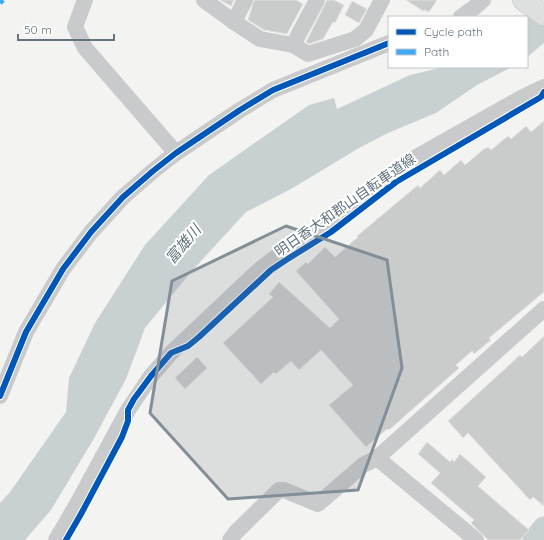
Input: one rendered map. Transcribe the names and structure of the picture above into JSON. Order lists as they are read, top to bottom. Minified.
{"streets":{"cycle path":["明日香大和郡山自転車道線"]},"water":["富雄川"],"legend":["Cycle path","Path"],"scale_bar":"50 m"}
